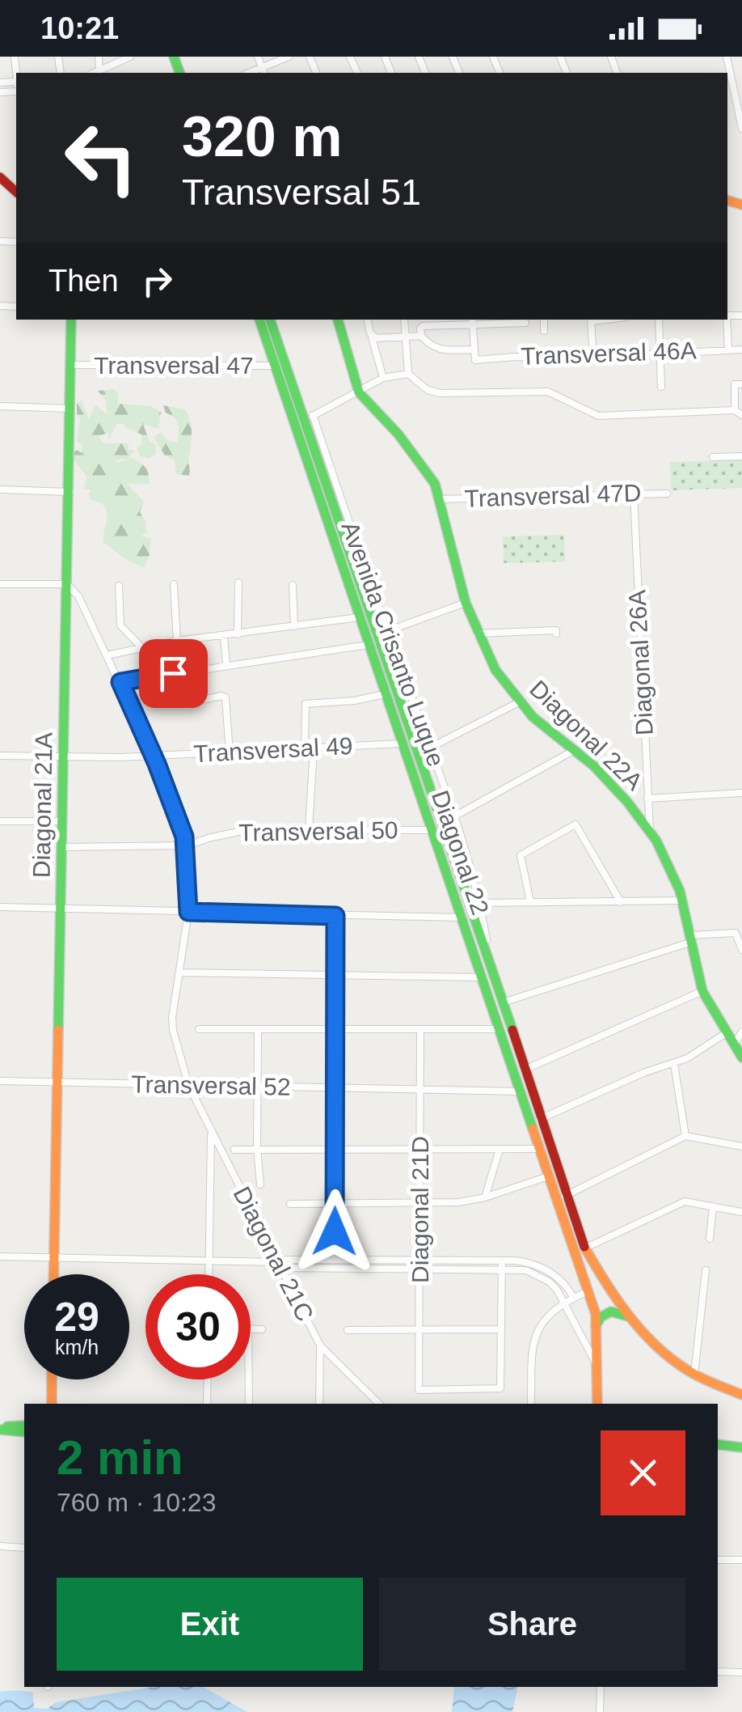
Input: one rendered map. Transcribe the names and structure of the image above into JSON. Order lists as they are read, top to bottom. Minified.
{"streets":{"main road":["Diagonal 22A","Diagonal 21A","Diagonal 22"],"street":["Transversal 46A","Transversal 47","Transversal 47D","Avenida Crisanto Luque","Diagonal 26A","Transversal 49","Transversal 50","Transversal 52","Diagonal 21D","Diagonal 21C"]},"crossings":[["Transversal 47","Diagonal 21A"],["Transversal 47","Diagonal 22"],["Transversal 47D","Diagonal 26A"],["Transversal 47D","Diagonal 22A"],["Avenida Crisanto Luque","Diagonal 22"],["Diagonal 26A","Diagonal 22A"],["Transversal 49","Diagonal 21A"],["Transversal 49","Diagonal 22"],["Transversal 49","Diagonal 21C"],["Diagonal 21A","Transversal 50"],["Diagonal 21A","Transversal 52"],["Diagonal 21A","Diagonal 21C"],["Transversal 50","Diagonal 22"],["Transversal 50","Diagonal 21C"],["Diagonal 22","Transversal 52"],["Transversal 52","Diagonal 21D"],["Transversal 52","Diagonal 21C"]],"page":{"status":"10:21","turn":["320 m","Transversal 51"],"then":"Then","speed":"29 km/h","limit":"30","heading":["2 min","760 m · 10:23"],"buttons":["Exit","Share"]}}
